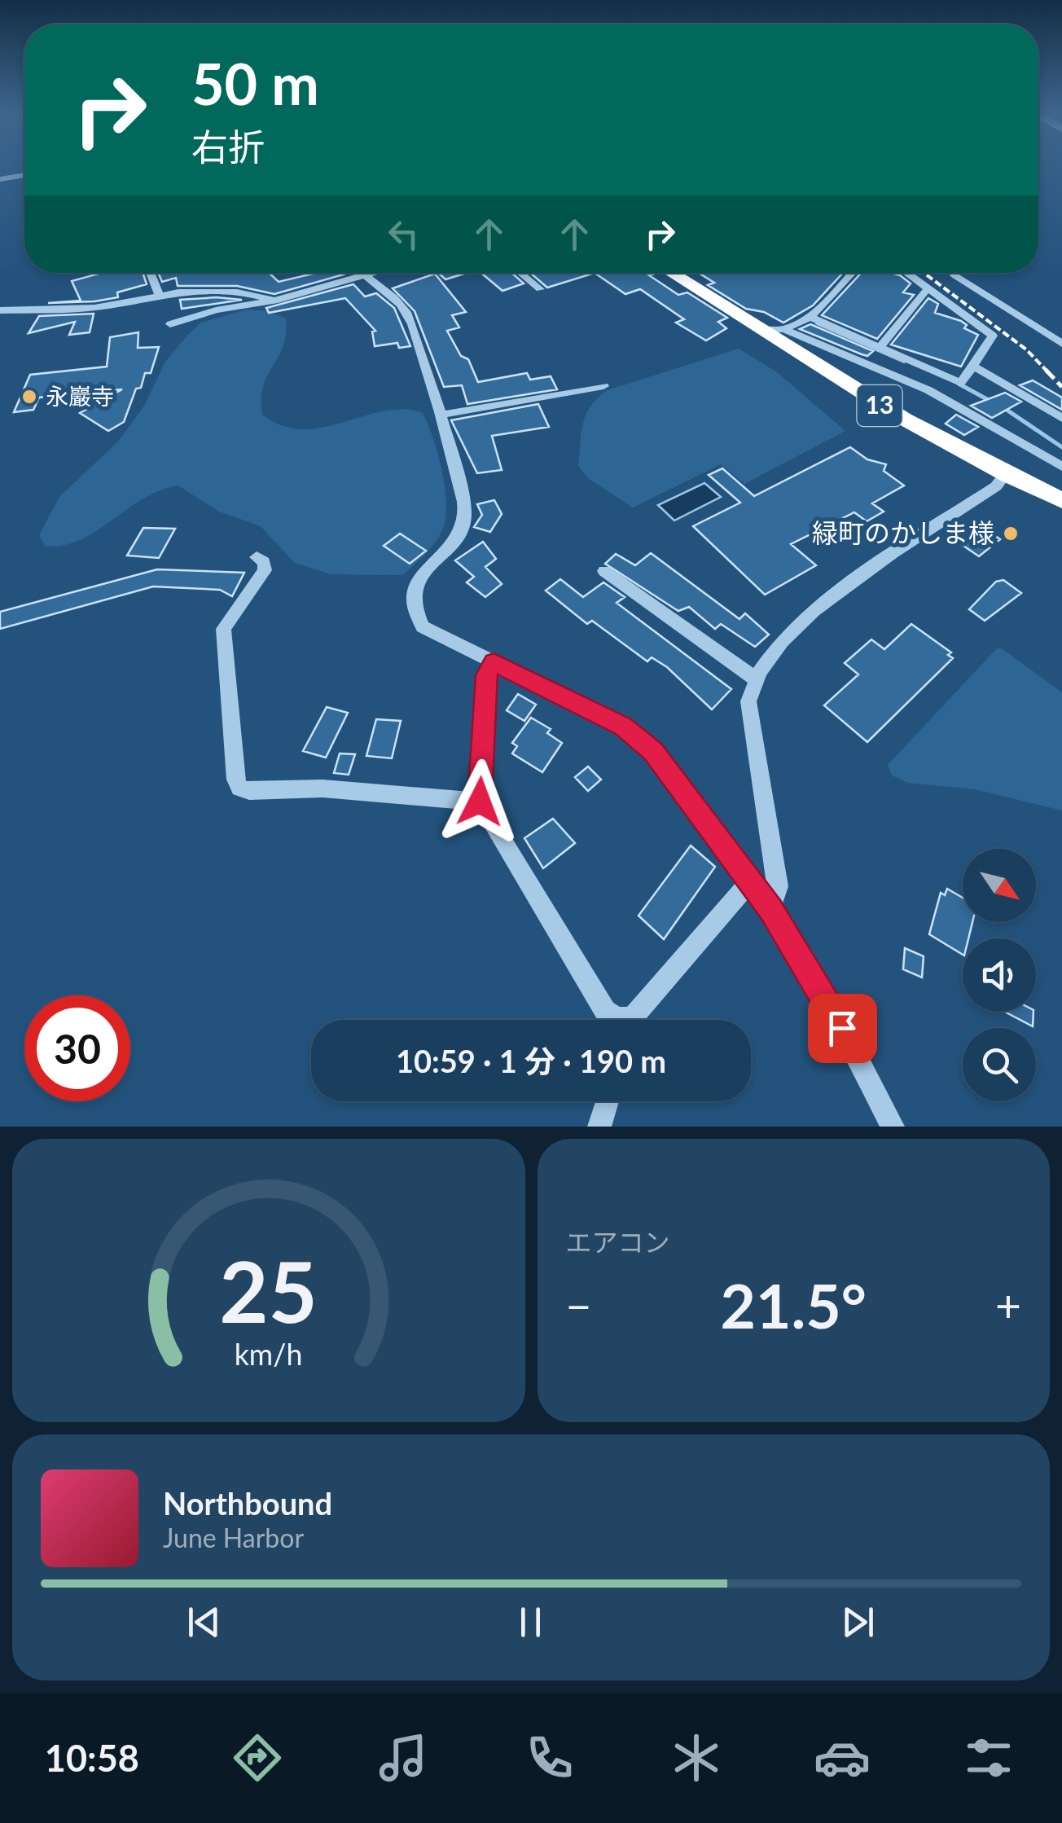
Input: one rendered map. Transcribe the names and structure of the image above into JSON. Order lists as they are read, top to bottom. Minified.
{"streets":{"highway":["13"]},"places":["永巖寺","緑町のかしま様"],"north":"bottom right","page":{"turn":["50 m","右折"],"limit":"30","trip":"10:59 · 1 分 · 190 m","tile":"エアコン","heat":["−","21.5°","+"],"song":["Northbound","June Harbor"],"tabs":"10:58","gauge":["25","km/h"]}}
